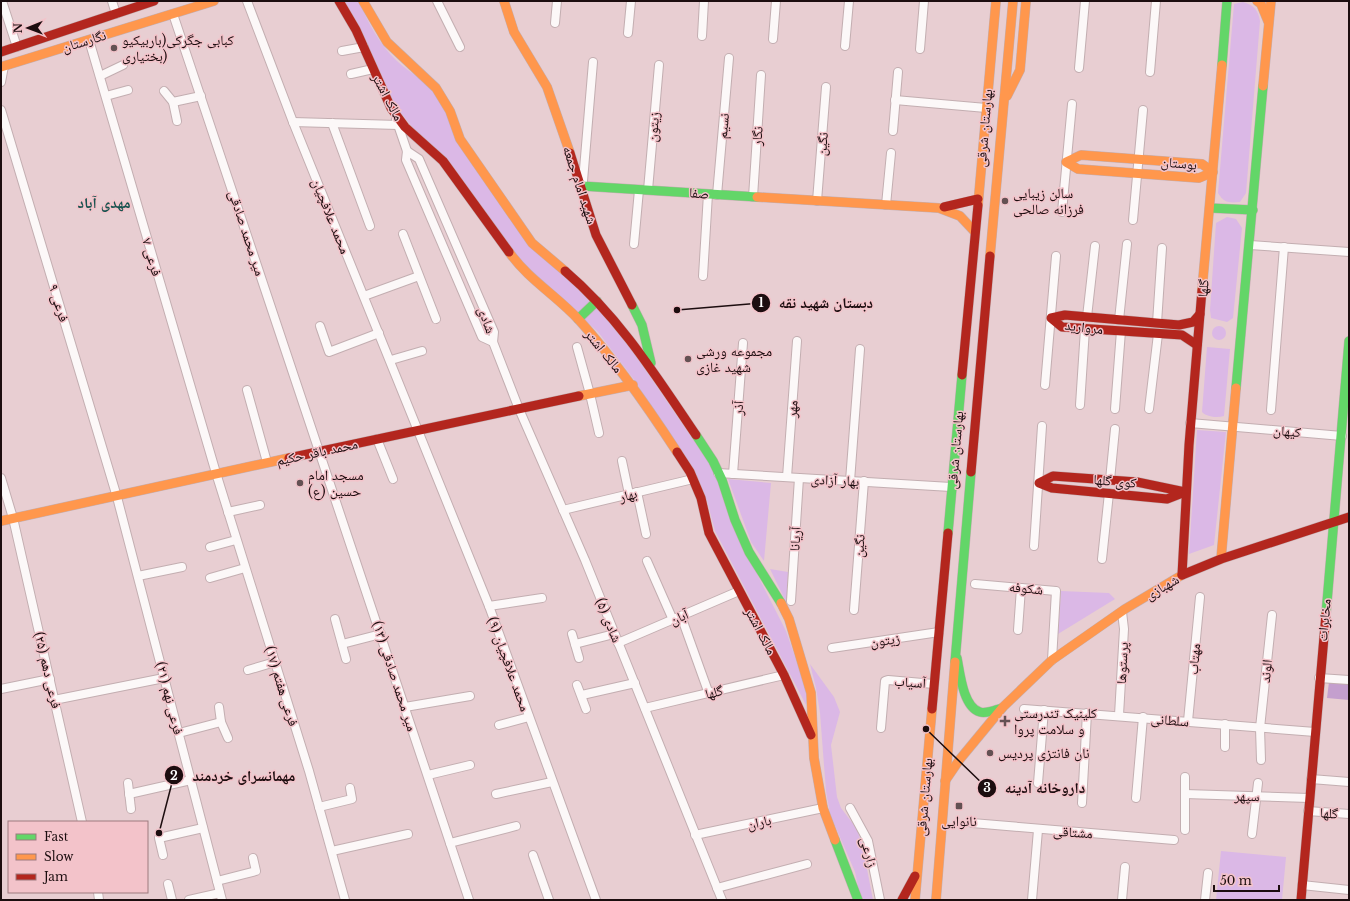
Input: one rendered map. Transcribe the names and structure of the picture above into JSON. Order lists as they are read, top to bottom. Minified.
{"streets":{"street":["نگارستان","مالک اشتر","نسیم","زیتون","بهارستان شرقی","نگار","نگین","بوستان","شهید امام جمعه","صفا","محمد علافچیان","میر محمد صادقی","فرعی ۷","گلها","فرعی ۹","شادی","مروارید","آذر","مهر","کیهان","محمد باقر حکیم","بهار آزادی","کوی گلها","بهار","آریانا","شهبازی","شکوفه","آبان","شادی (۵)","مخابرات","مهتاب","پرستوها","محمد علافچیان (۹)","فرعی دهم (۲۵)","الوند","میر محمد صادقی (۱۳)","آسیاب","فرعی هفتم (۱۷)","فرعی نهم (۲۱)","سلطانی","سپهر","باران","مشتاقی","زارعی"]},"crossings":[["نگارستان","میر محمد صادقی"],["نگارستان","فرعی ۷"],["مالک اشتر","شهید امام جمعه"],["مالک اشتر","گلها"],["مالک اشتر","شادی"],["مالک اشتر","محمد باقر حکیم"],["مالک اشتر","بهار آزادی"],["مالک اشتر","بهار"],["مالک اشتر","آبان"],["مالک اشتر","باران"],["نسیم","صفا"],["زیتون","بهارستان شرقی"],["زیتون","صفا"],["بهارستان شرقی","بهار آزادی"],["بهارستان شرقی","شهبازی"],["بهارستان شرقی","آسیاب"],["نگار","صفا"],["نگین","صفا"],["نگین","بهار آزادی"],["بوستان","گلها"],["شهید امام جمعه","صفا"],["محمد علافچیان","محمد باقر حکیم"],["محمد علافچیان","محمد علافچیان (۹)"],["میر محمد صادقی","محمد باقر حکیم"],["میر محمد صادقی","میر محمد صادقی (۱۳)"],["فرعی ۷","محمد باقر حکیم"],["فرعی ۷","فرعی هفتم (۱۷)"],["گلها","مروارید"],["گلها","کیهان"],["گلها","کوی گلها"],["گلها","شهبازی"],["گلها","شادی (۵)"],["گلها","مخابرات"],["فرعی ۹","محمد باقر حکیم"],["فرعی ۹","فرعی نهم (۲۱)"],["شادی","شادی (۵)"],["آذر","بهار آزادی"],["مهر","بهار آزادی"],["کیهان","مخابرات"],["محمد باقر حکیم","شادی (۵)"],["محمد باقر حکیم","محمد علافچیان (۹)"],["محمد باقر حکیم","فرعی دهم (۲۵)"],["محمد باقر حکیم","میر محمد صادقی (۱۳)"],["محمد باقر حکیم","فرعی هفتم (۱۷)"],["محمد باقر حکیم","فرعی نهم (۲۱)"],["بهار آزادی","آریانا"],["بهار","شادی (۵)"],["شهبازی","شکوفه"],["شهبازی","مخابرات"],["شهبازی","پرستوها"],["آبان","شادی (۵)"],["شادی (۵)","باران"],["مخابرات","سلطانی"],["مخابرات","سپهر"],["مهتاب","سلطانی"],["پرستوها","سلطانی"],["الوند","سلطانی"]],"districts":["مهدی آباد"],"places":{"other":["کبابی جگرکی(باربیکیو بختیاری)","سالن زیبایی فرزانه صالحی","دبستان شهید نقه","مجموعه ورشی شهید غازی","مسجد امام حسین (ع)","داروخانه آدینه","نان فانتزی پردیس","مهمانسرای خردمند"],"health":["کلینیک تندرستی و سلامت پروا"],"transit":["نانوایی"]},"legend":["Fast","Slow","Jam"],"scale_bar":"50 m","north":"left"}
